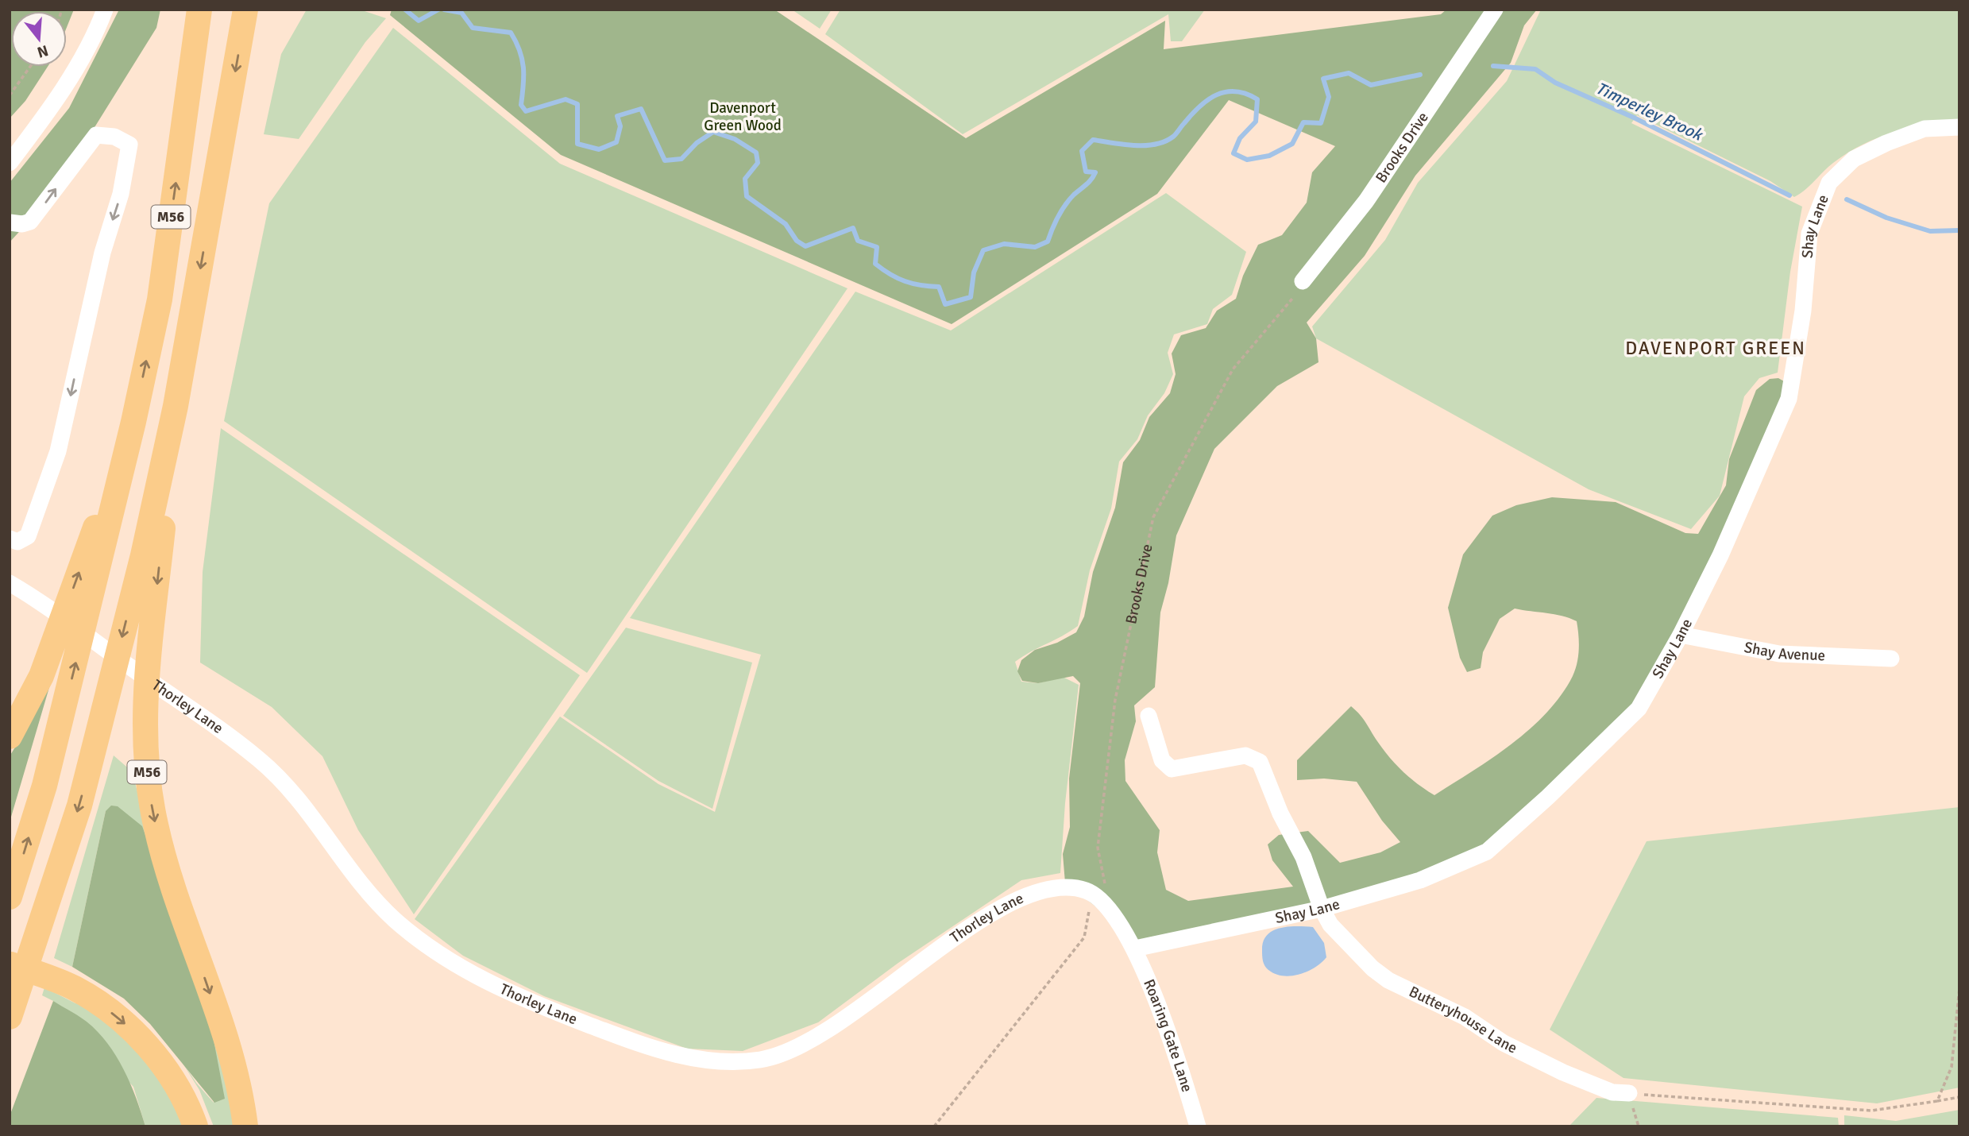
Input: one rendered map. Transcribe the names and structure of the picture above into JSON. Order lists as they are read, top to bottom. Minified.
{"streets":{"highway":["M56"],"street":["Brooks Drive","Shay Lane","Shay Avenue","Thorley Lane","Butteryhouse Lane","Roaring Gate Lane"]},"crossings":[["Shay Lane","Shay Avenue"],["Shay Lane","Butteryhouse Lane"],["Shay Lane","Roaring Gate Lane"]],"districts":["DAVENPORT GREEN"],"water":["Timperley Brook"],"parks":["Davenport Green Wood"],"north":"bottom"}
